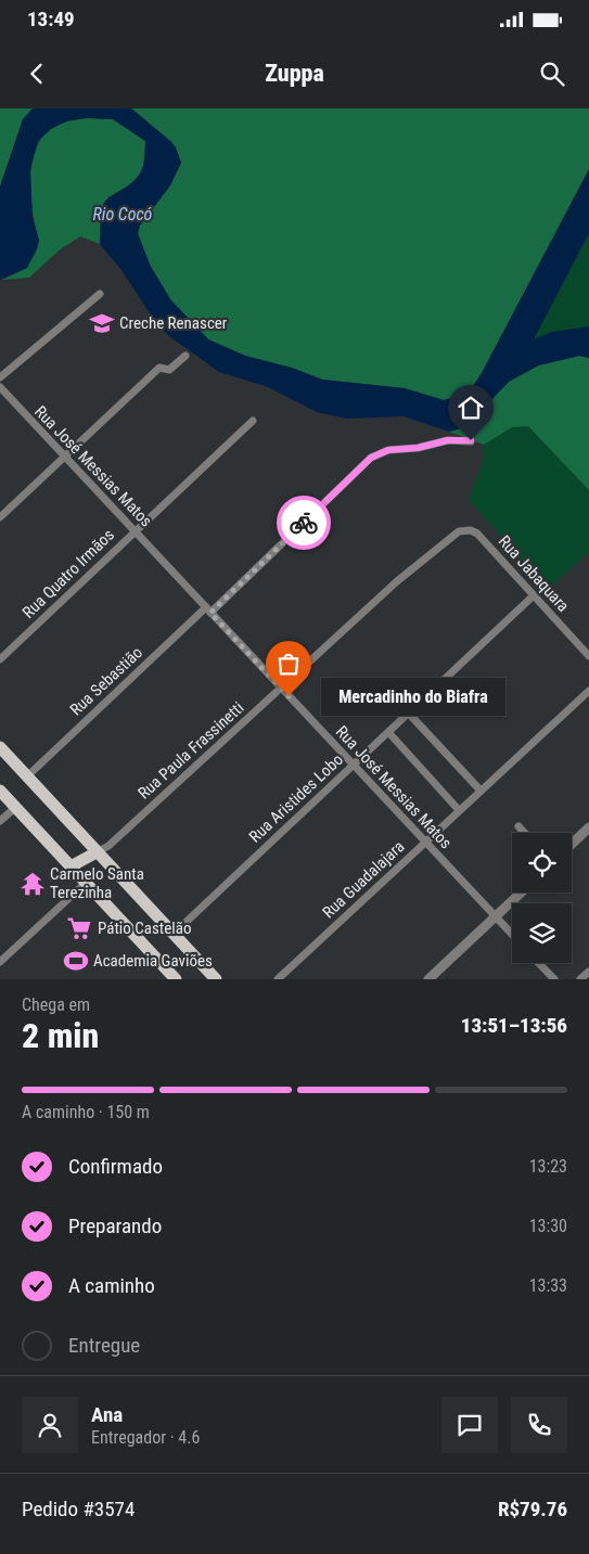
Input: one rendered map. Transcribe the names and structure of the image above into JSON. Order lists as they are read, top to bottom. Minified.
{"streets":{"street":["Rua José Messias Matos","Rua Quatro Irmãos","Rua Jabaquara","Rua Sebastião","Rua Paula Frassinetti","Rua Aristides Lobo","Rua Guadalajara"]},"crossings":[["Rua José Messias Matos","Rua Quatro Irmãos"],["Rua José Messias Matos","Rua Sebastião"],["Rua José Messias Matos","Rua Paula Frassinetti"],["Rua José Messias Matos","Rua Aristides Lobo"],["Rua José Messias Matos","Rua Guadalajara"],["Rua Jabaquara","Rua Paula Frassinetti"],["Rua Jabaquara","Rua Aristides Lobo"]],"water":["Rio Cocó"],"places":{"school or university":["Creche Renascer"],"other":["Mercadinho do Biafra"],"temple":["Carmelo Santa Terezinha"],"supermarket":["Pátio Castelão"],"sports":["Academia Gaviões"]},"page":{"status":"13:49","header":"Zuppa","bubble":"Mercadinho do Biafra","heading":["2 min","Chega em","13:51–13:56"],"panel":["Ana","Entregador · 4.6","Pedido #3574","R$79.76"],"bar":"A caminho · 150 m","list":[["Confirmado","13:23"],["Preparando","13:30"],["A caminho","13:33"],"Entregue"]}}
